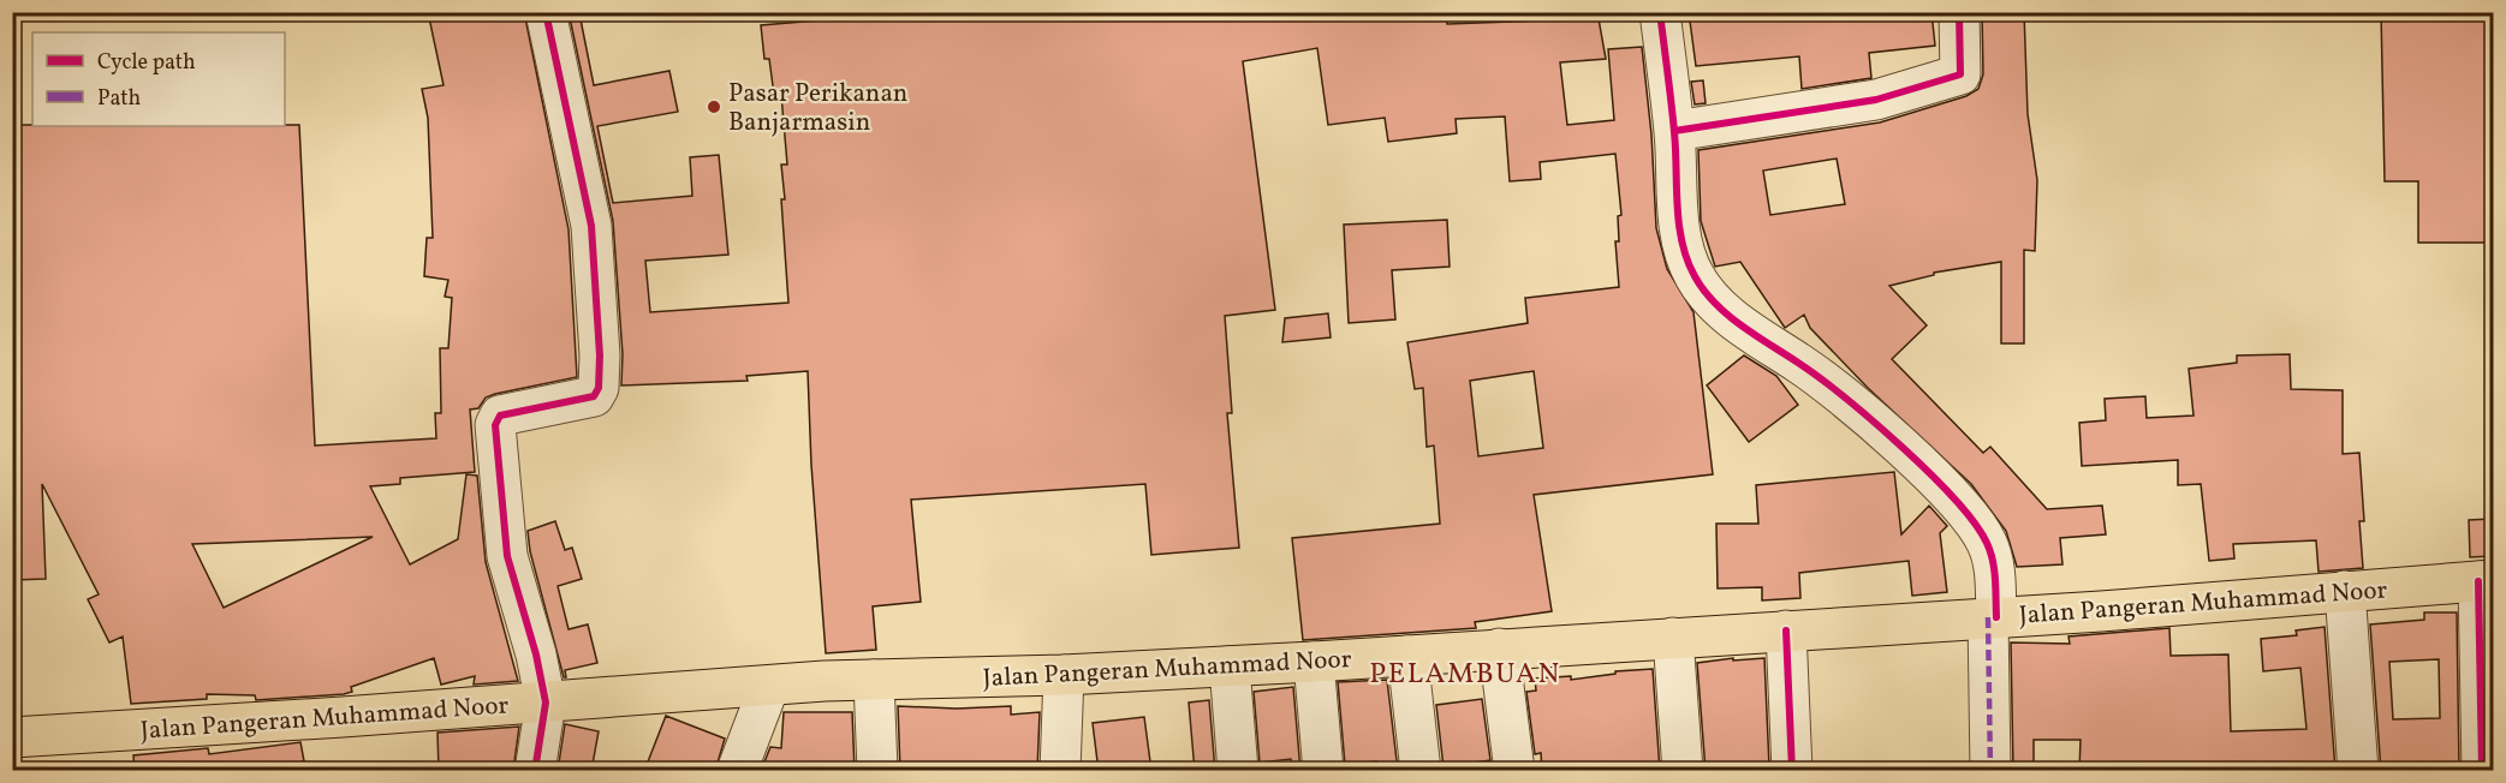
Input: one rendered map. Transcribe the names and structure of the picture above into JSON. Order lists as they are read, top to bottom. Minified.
{"streets":{"main road":["Jalan Pangeran Muhammad Noor"]},"districts":["PELAMBUAN"],"places":["Pasar Perikanan Banjarmasin"],"legend":["Cycle path","Path"]}
